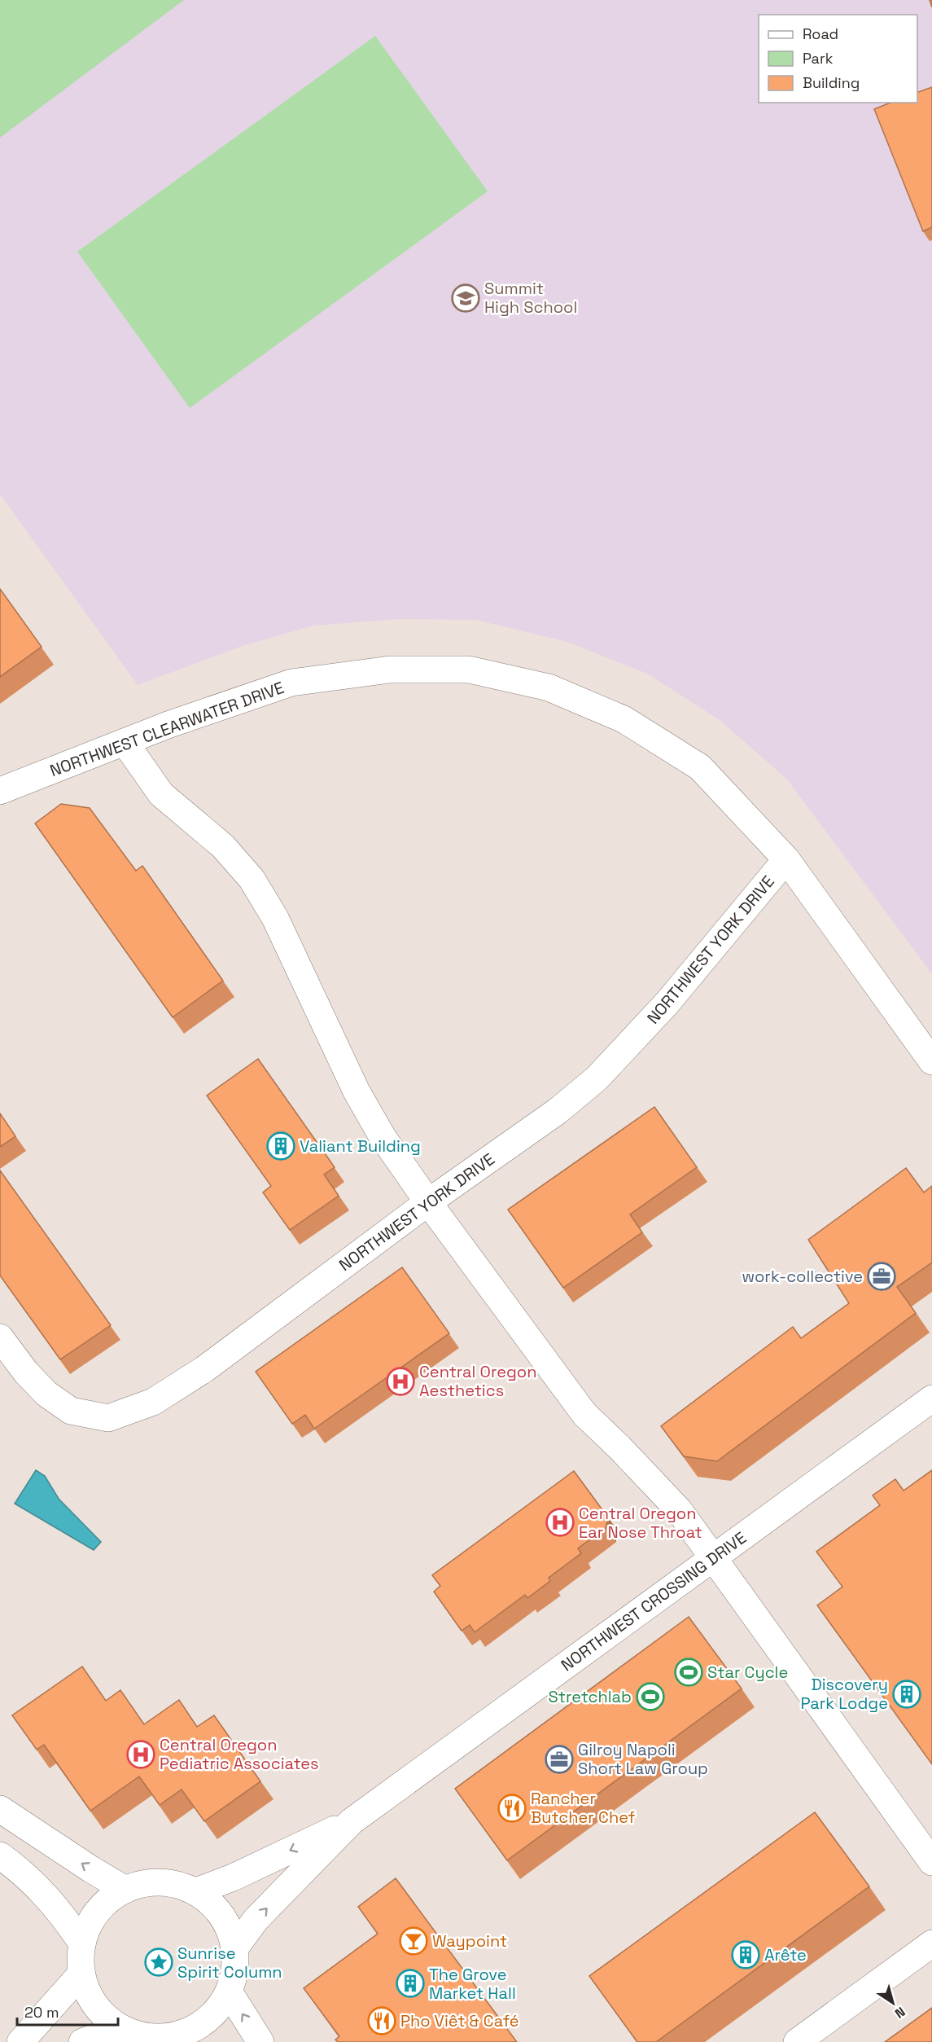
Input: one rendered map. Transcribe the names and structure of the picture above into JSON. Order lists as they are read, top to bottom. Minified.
{"streets":{"street":["NORTHWEST CLEARWATER DRIVE","NORTHWEST YORK DRIVE","NORTHWEST CROSSING DRIVE"]},"crossings":[["NORTHWEST CLEARWATER DRIVE","NORTHWEST YORK DRIVE"]],"places":{"school or university":["Summit High School"],"building":["Valiant Building","Discovery Park Lodge","Arête","The Grove Market Hall"],"office":["work-collective","Gilroy Napoli Short Law Group"],"hospital":["Central Oregon Aesthetics","Central Oregon Ear Nose Throat","Central Oregon Pediatric Associates"],"sports":["Star Cycle","Stretchlab"],"restaurant":["Rancher Butcher Chef","Pho Viêt & Café"],"bar":["Waypoint"],"place":["Sunrise Spirit Column"]},"legend":["Road","Park","Building"],"scale_bar":"20 m","north":"bottom right"}
